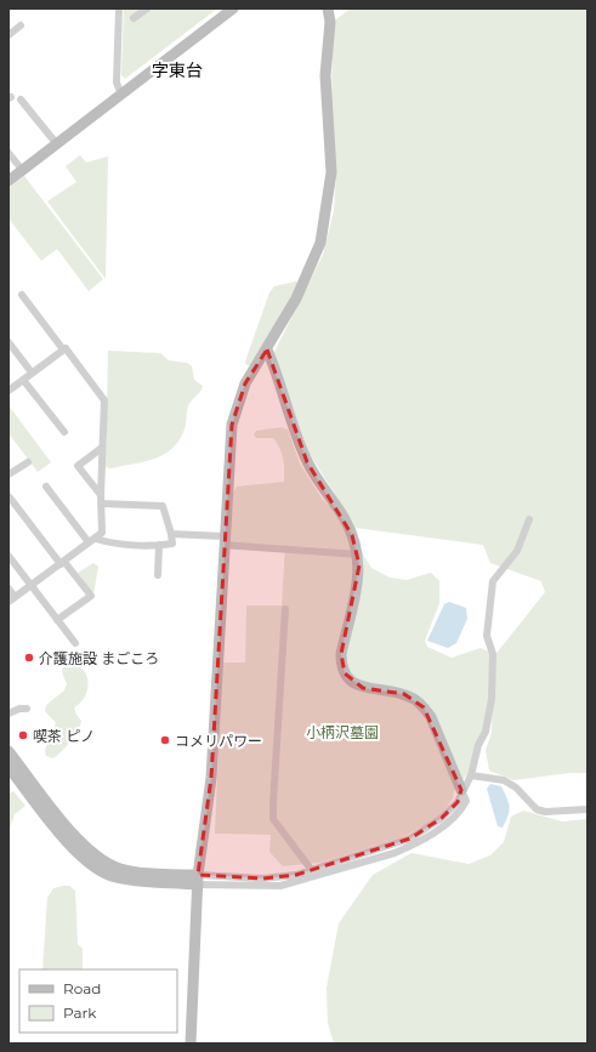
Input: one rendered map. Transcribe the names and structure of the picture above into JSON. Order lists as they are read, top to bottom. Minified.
{"districts":["字東台"],"parks":["小柄沢墓園"],"places":["介護施設 まごころ","喫茶 ピノ","コメリパワー"],"legend":["Road","Park"]}
